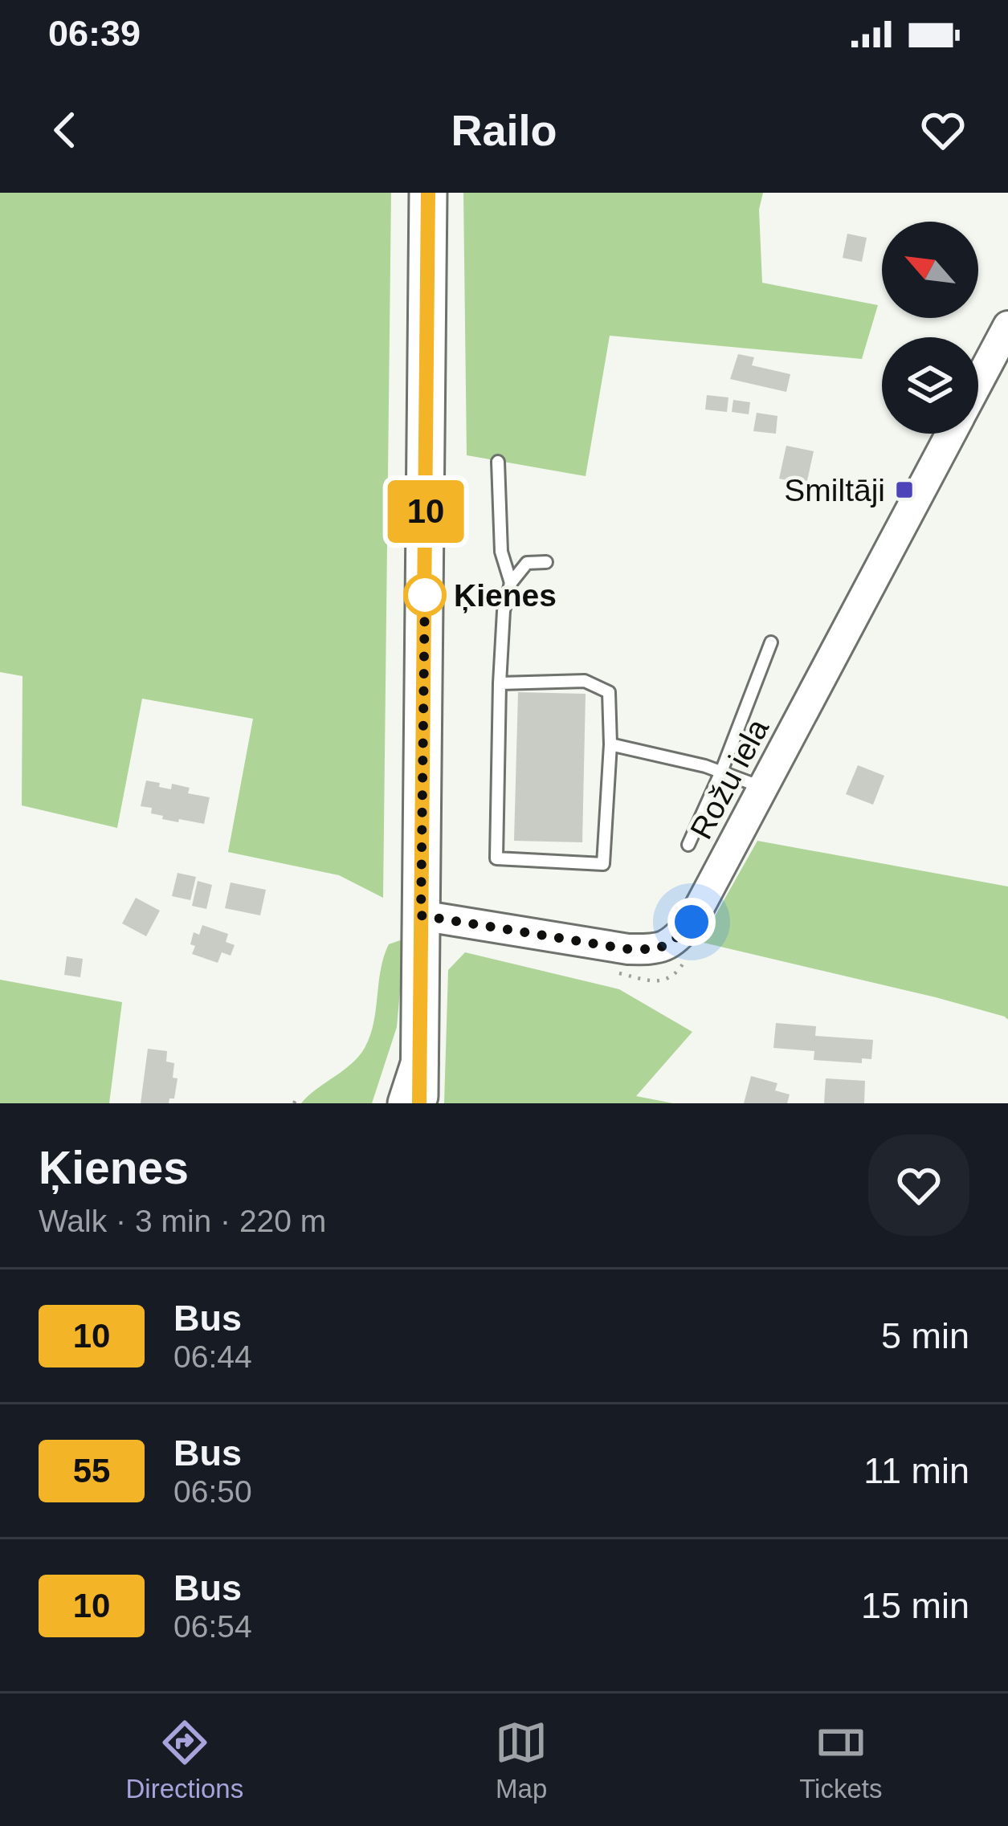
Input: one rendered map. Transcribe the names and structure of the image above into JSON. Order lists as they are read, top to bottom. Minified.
{"streets":{"street":["Rožu iela"]},"places":{"transit":["Smiltāji"],"other":["Ķienes"]},"lines":["bus line 10"],"north":"top left","page":{"status":"06:39","header":"Railo","on_map":"10","heading":["Ķienes","Walk · 3 min · 220 m"],"list":[{"mark":"10","name":"Bus","note":"06:44","value":"5 min"},{"mark":"55","name":"Bus","note":"06:50","value":"11 min"},{"mark":"10","name":"Bus","note":"06:54","value":"15 min"}],"tabs":["Directions","Map","Tickets"]}}
